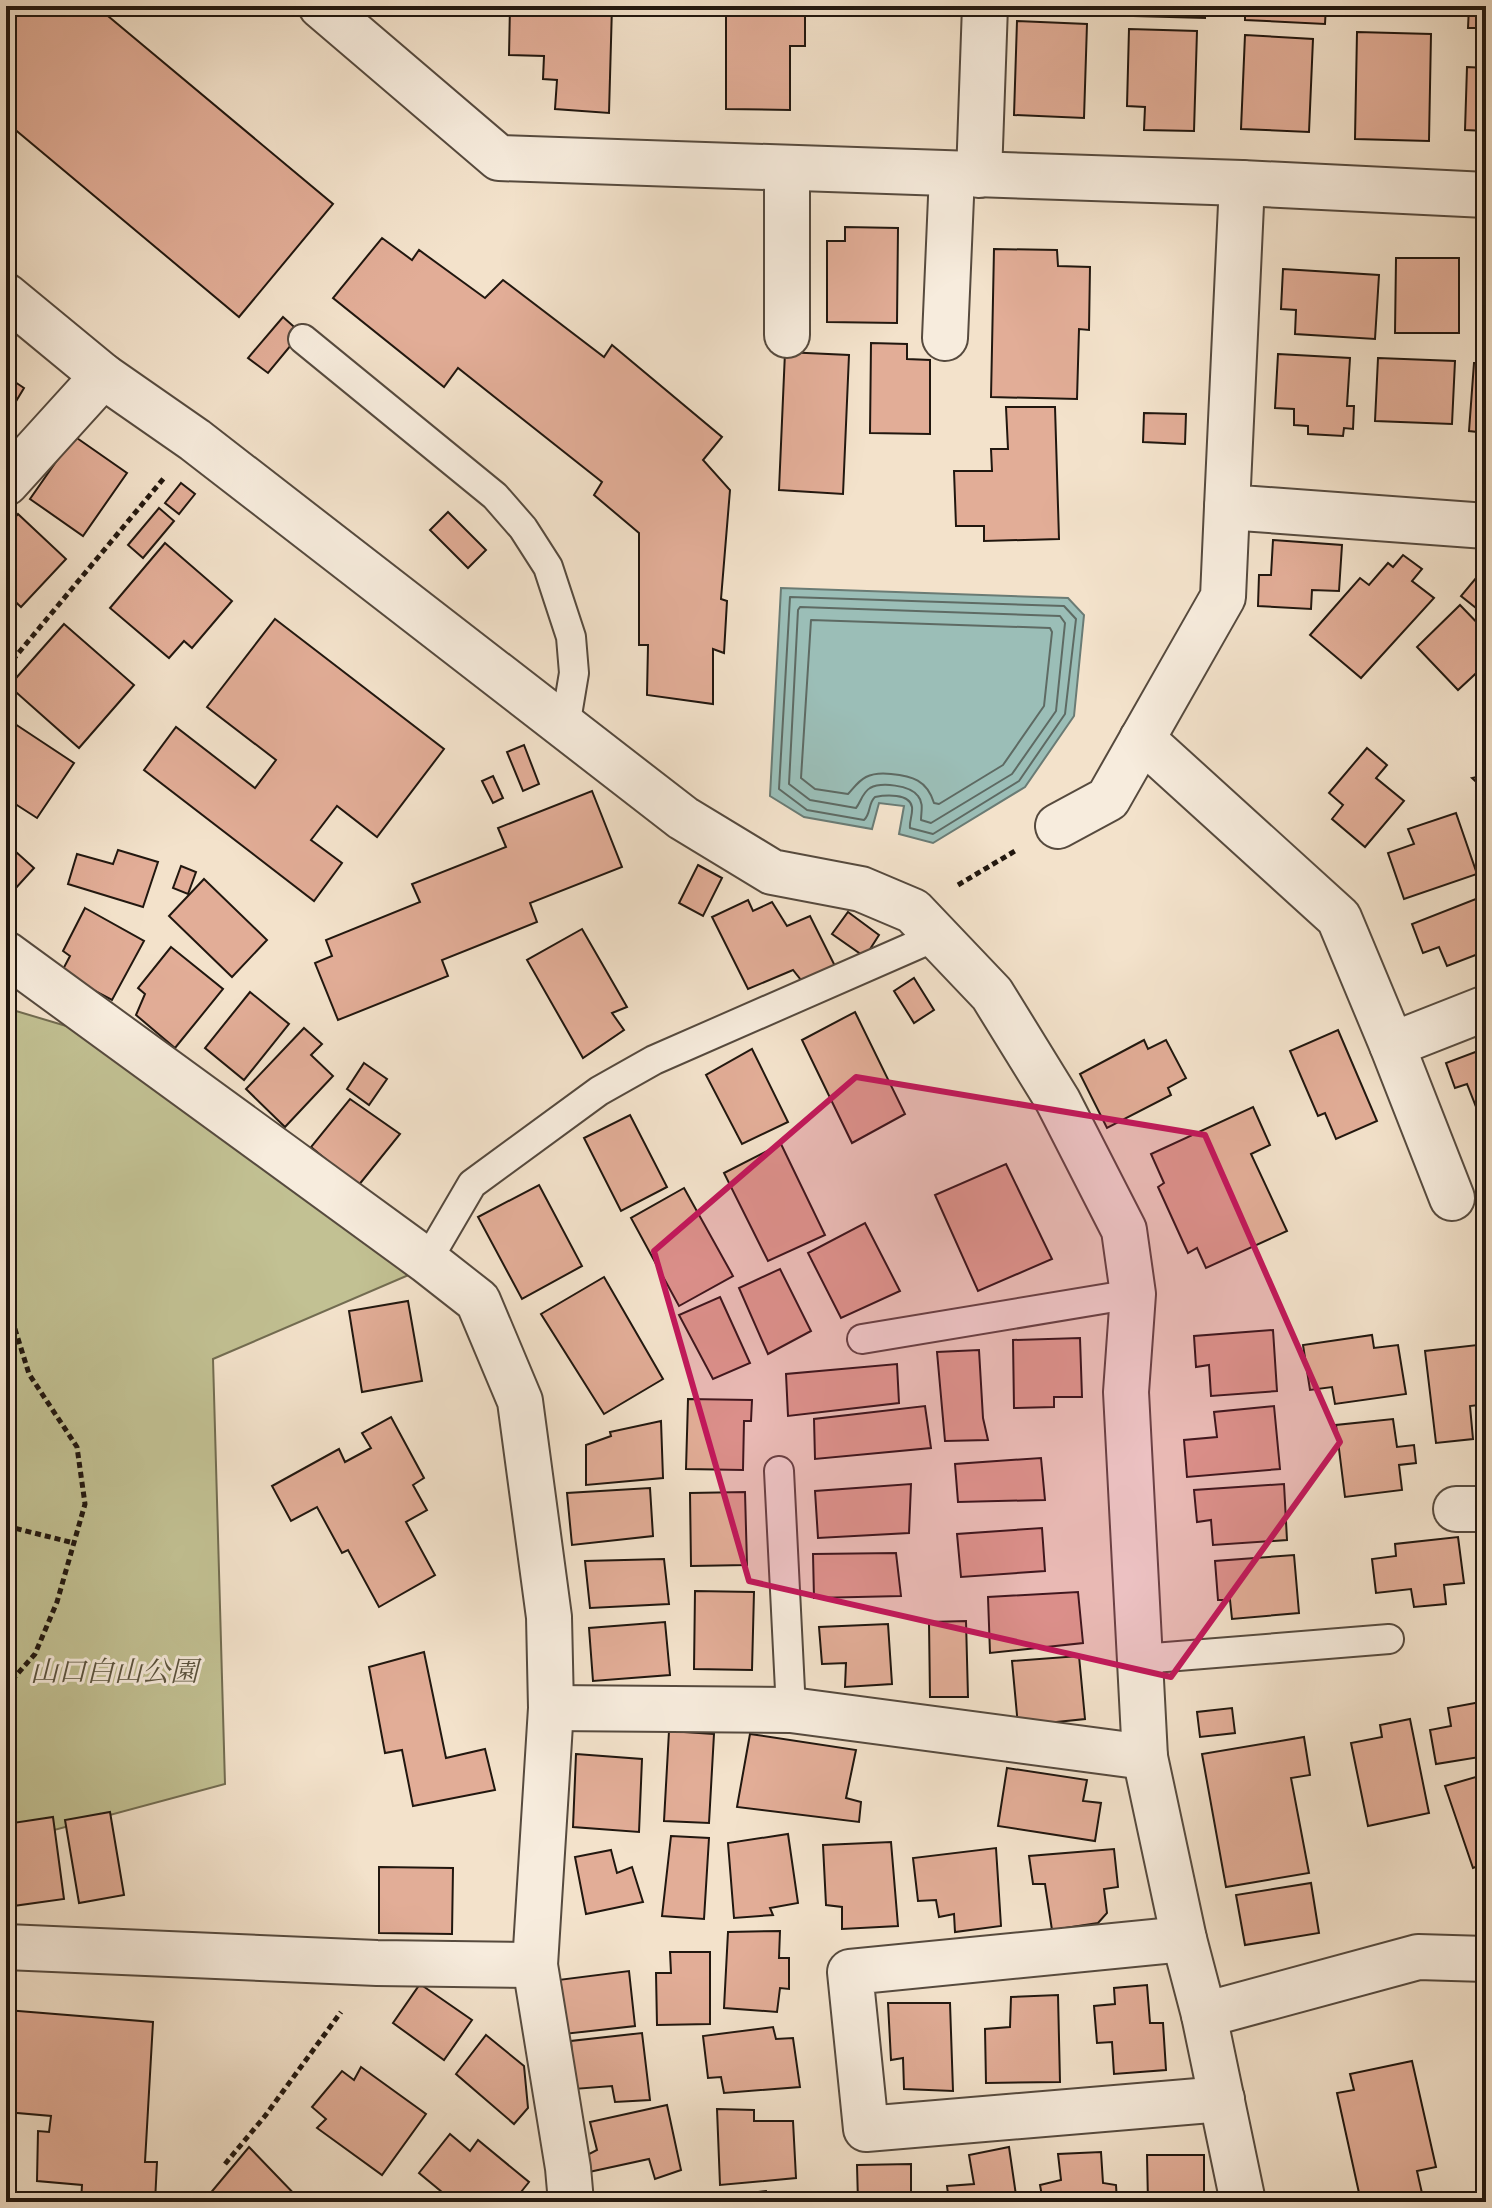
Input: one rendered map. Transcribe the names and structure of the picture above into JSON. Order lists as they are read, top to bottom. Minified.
{"parks":["山口白山公園"]}
